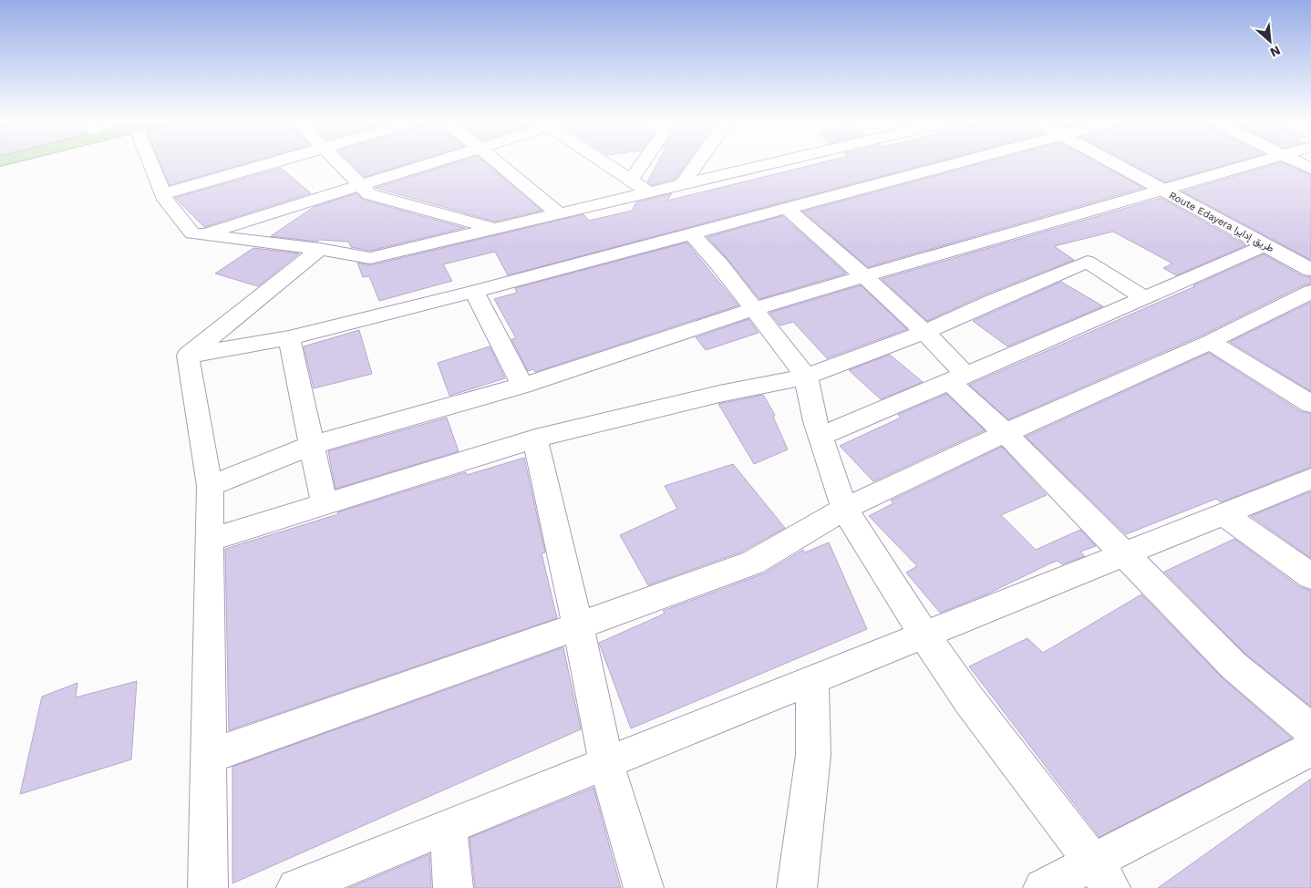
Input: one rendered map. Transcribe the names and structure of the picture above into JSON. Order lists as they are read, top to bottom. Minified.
{"streets":{"street":["Route Edayera طريق إدايرا"]},"north":"bottom right"}
